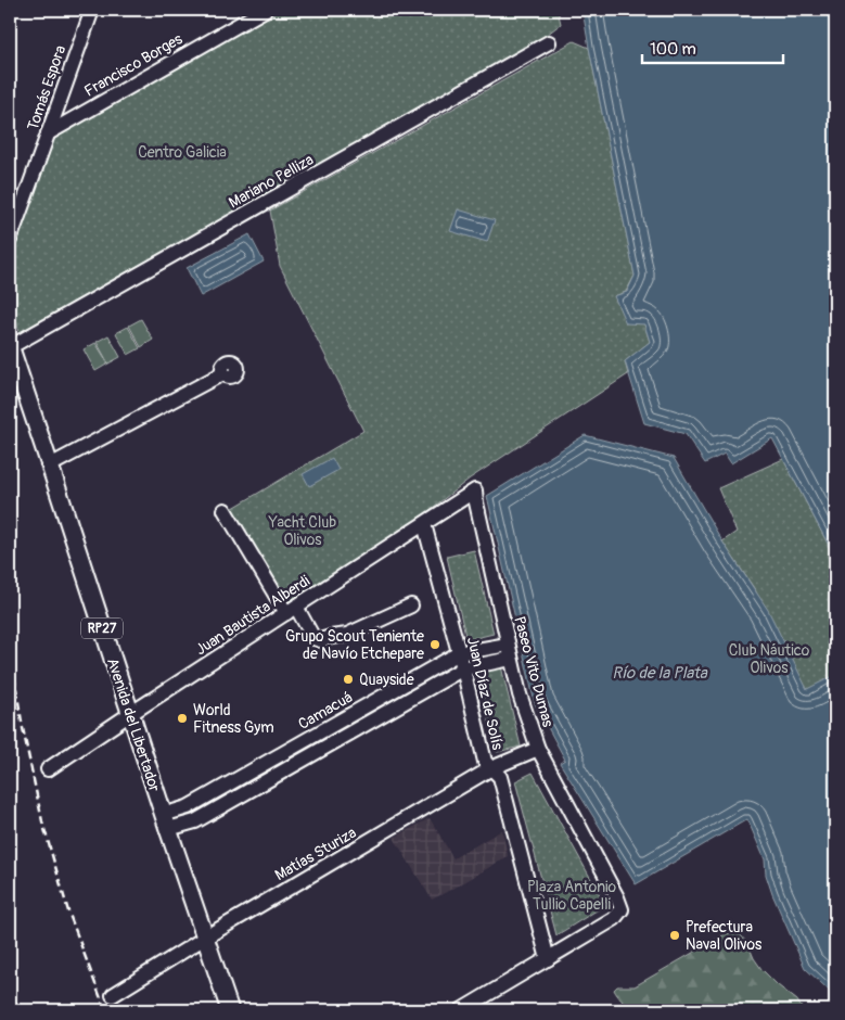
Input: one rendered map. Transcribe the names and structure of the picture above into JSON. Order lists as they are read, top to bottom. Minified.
{"streets":{"main road":["RP27","Avenida del Libertador"],"street":["Francisco Borges","Tomás Espora","Mariano Pelliza","Juan Bautista Alberdi","Paseo Vito Dumas","Juan Díaz de Solís","Camacuá","Matías Sturiza"]},"crossings":[["Francisco Borges","Tomás Espora"],["Mariano Pelliza","Avenida del Libertador"],["Juan Bautista Alberdi","Paseo Vito Dumas"],["Juan Bautista Alberdi","Juan Díaz de Solís"],["Juan Bautista Alberdi","Avenida del Libertador"],["Paseo Vito Dumas","Juan Díaz de Solís"],["Paseo Vito Dumas","Camacuá"],["Paseo Vito Dumas","Matías Sturiza"],["Juan Díaz de Solís","Camacuá"],["Juan Díaz de Solís","Matías Sturiza"],["Camacuá","Avenida del Libertador"],["Avenida del Libertador","Matías Sturiza"]],"water":["Río de la Plata"],"parks":["Centro Galicia","Yacht Club Olivos","Club Náutico Olivos","Plaza Antonio Tullio Capelli"],"places":["Grupo Scout Teniente de Navío Etchepare","Quayside","World Fitness Gym","Prefectura Naval Olivos"],"scale_bar":"100 m"}
